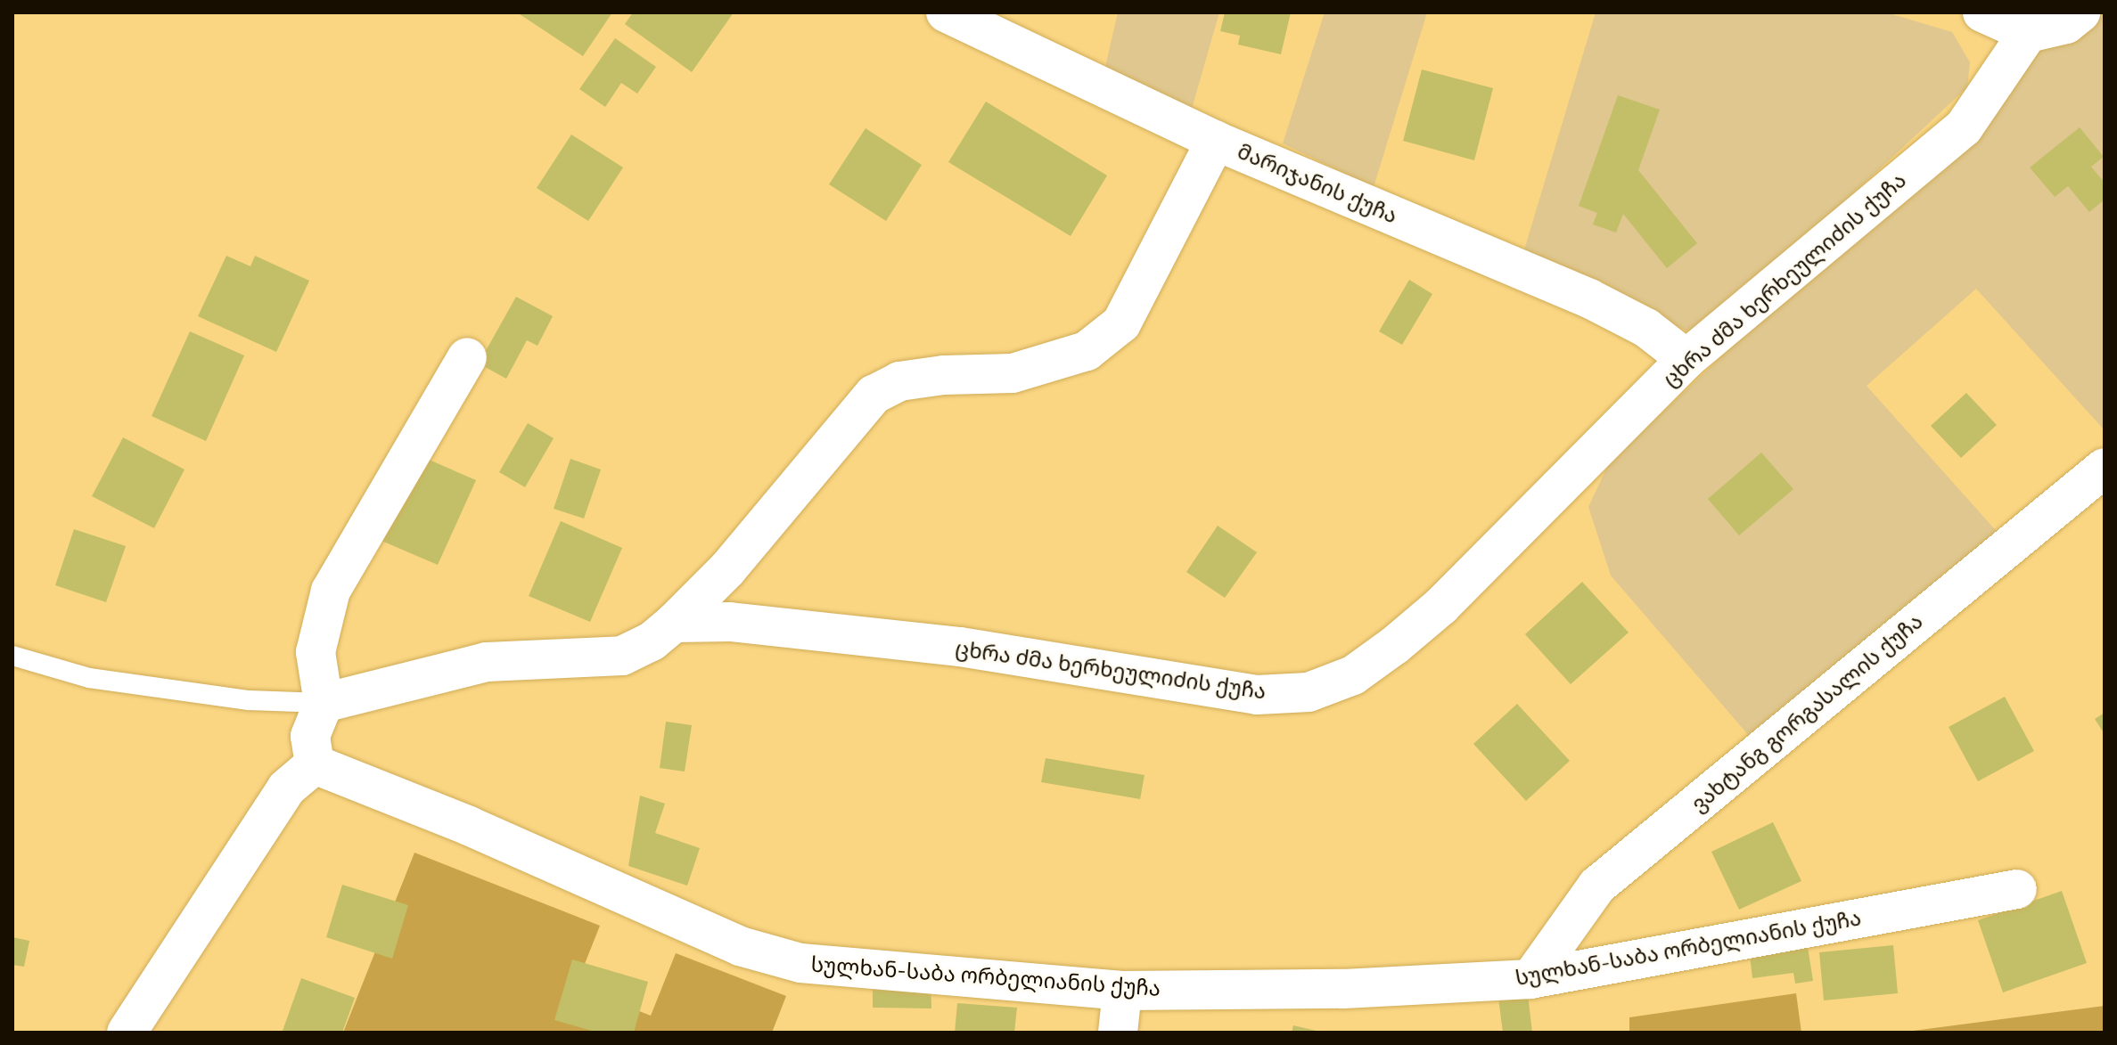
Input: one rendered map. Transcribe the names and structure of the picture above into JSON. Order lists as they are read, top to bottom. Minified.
{"streets":{"street":["მარიჯანის ქუჩა","ცხრა ძმა ხერხეულიძის ქუჩა","ვახტანგ გორგასალის ქუჩა","სულხან-საბა ორბელიანის ქუჩა"]},"crossings":[["მარიჯანის ქუჩა","ცხრა ძმა ხერხეულიძის ქუჩა"],["ვახტანგ გორგასალის ქუჩა","სულხან-საბა ორბელიანის ქუჩა"]]}
